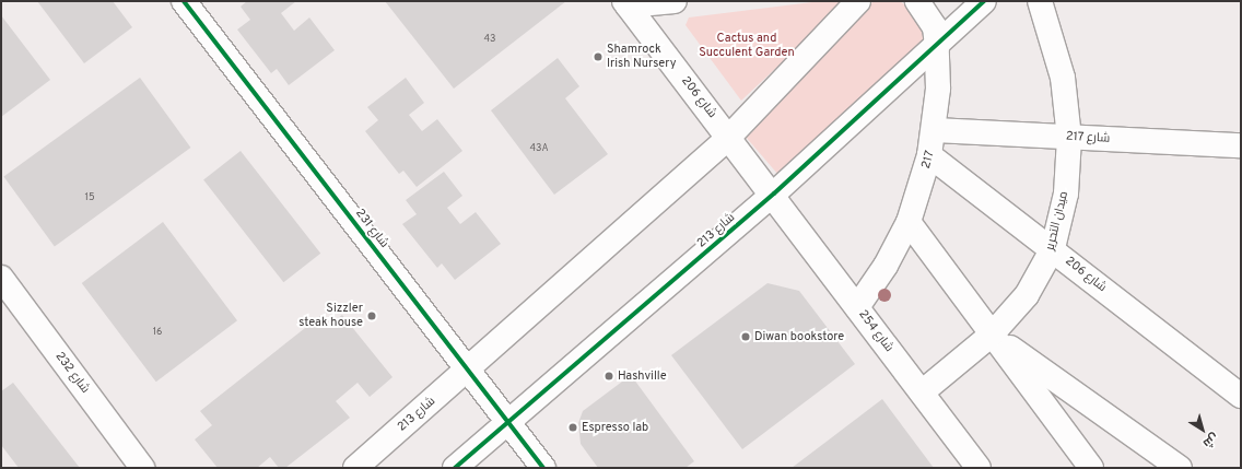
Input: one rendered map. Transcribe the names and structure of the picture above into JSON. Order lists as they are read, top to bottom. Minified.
{"streets":{"street":["شارع 206","شارع 217","217","ميدان التحرير","شارع 231","شارع 213","شارع 254","شارع 232"]},"crossings":[["شارع 206","217"],["شارع 206","ميدان التحرير"],["شارع 206","شارع 213"],["شارع 206","شارع 254"],["شارع 217","217"],["شارع 217","ميدان التحرير"],["217","شارع 213"],["217","شارع 254"],["ميدان التحرير","شارع 254"],["شارع 231","شارع 213"],["شارع 213","شارع 254"]],"parks":["Cactus and Succulent Garden"],"places":["Shamrock Irish Nursery","Sizzler steak house","Diwan bookstore","Hashville","Espresso lab"],"house_numbers":["43","43A","15","16"],"north":"bottom right"}
